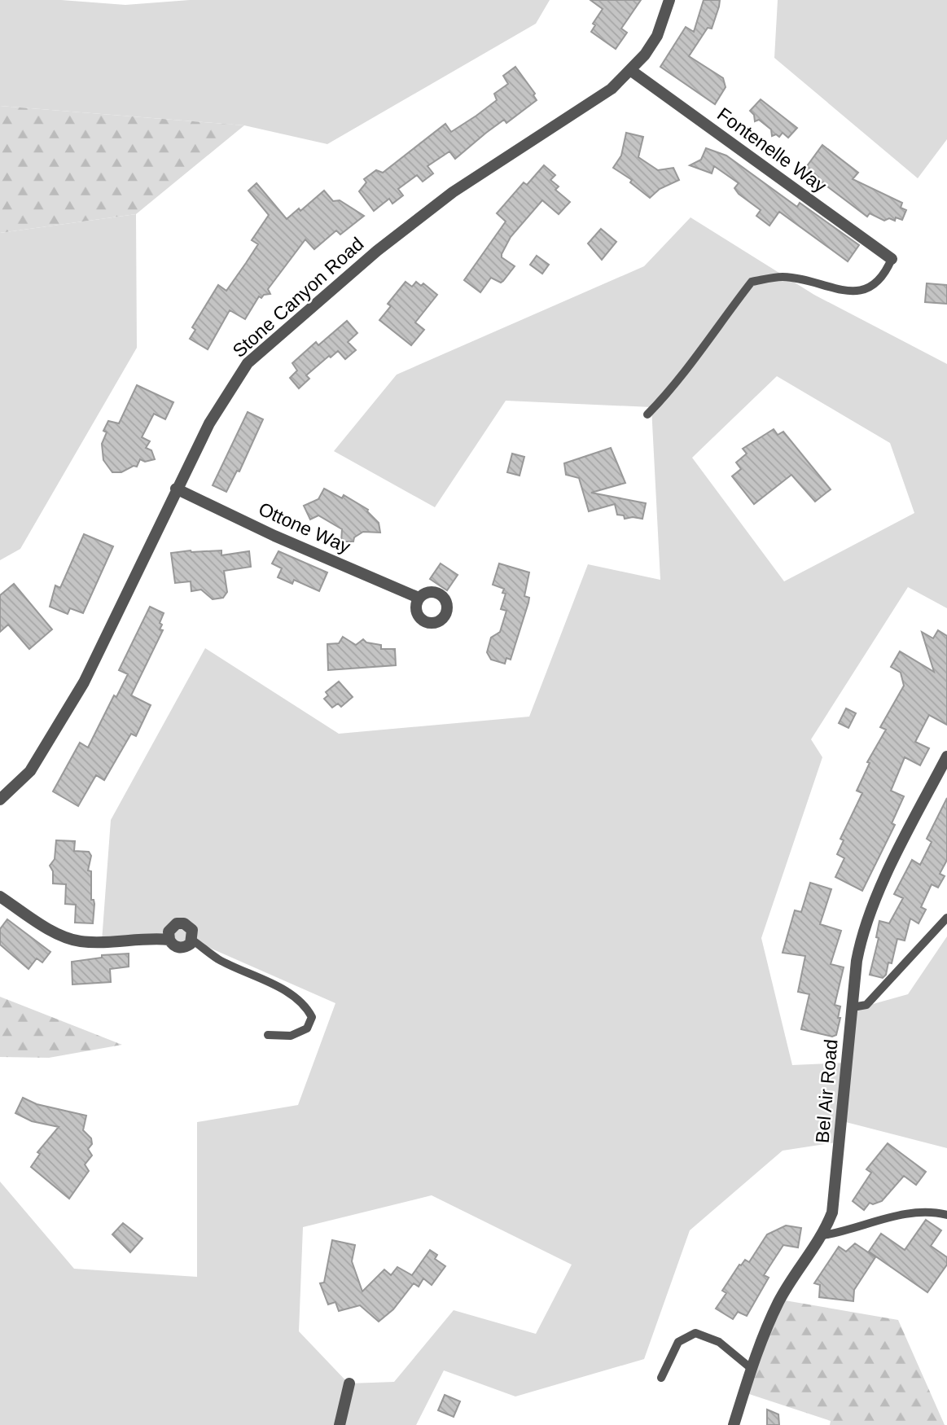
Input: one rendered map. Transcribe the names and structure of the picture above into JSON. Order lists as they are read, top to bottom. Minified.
{"streets":{"street":["Fontenelle Way","Stone Canyon Road","Ottone Way","Bel Air Road"]},"crossings":[["Fontenelle Way","Stone Canyon Road"],["Stone Canyon Road","Ottone Way"]]}
